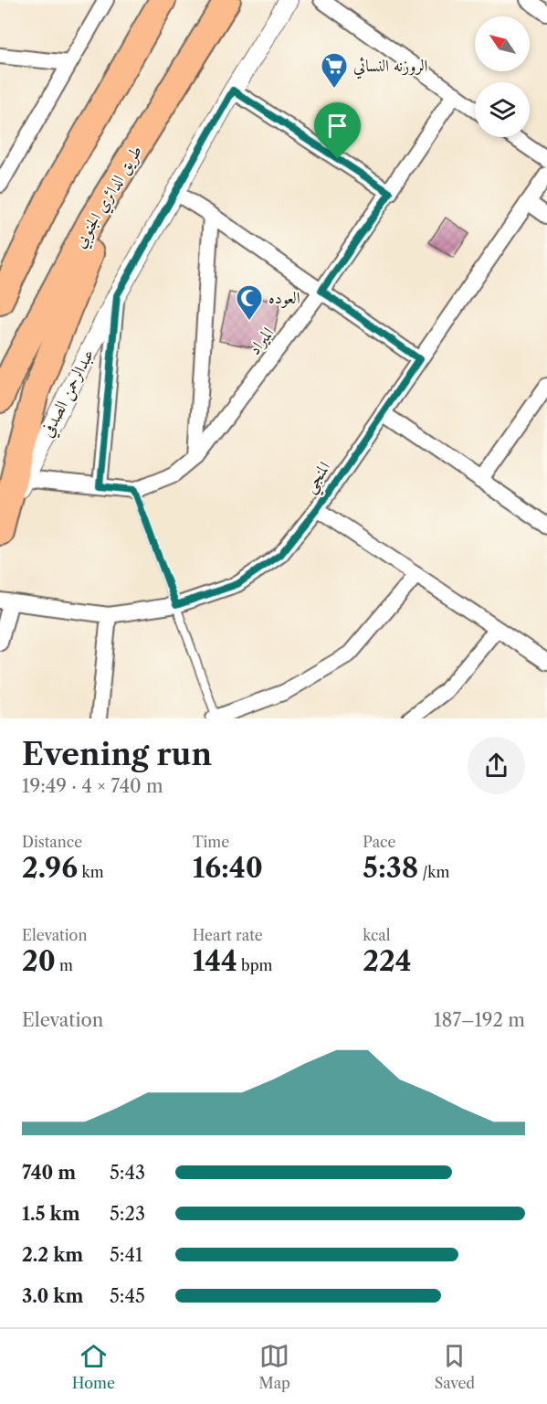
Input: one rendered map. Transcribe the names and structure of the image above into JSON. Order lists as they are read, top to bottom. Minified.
{"streets":{"highway":["طريق الدائري الجنوبي"],"street":["الميراد","عبدالرحمن الصدفي","المنجي"]},"crossings":[["الميراد","عبدالرحمن الصدفي"]],"places":{"supermarket":["الروزنه النسائي"],"mosque":["العوده"]},"north":"top left","page":{"heading":["Evening run","19:49 · 4 × 740 m"],"stats":[["Distance","2.96 km"],["Time","16:40"],["Pace","5:38 /km"],["Elevation","20 m"],["Heart rate","144 bpm"],["kcal","224"]],"chart":["Elevation","187–192 m"],"list":[{"name":"740 m","note":"5:43"},{"name":"1.5 km","note":"5:23"},{"name":"2.2 km","note":"5:41"},{"name":"3.0 km","note":"5:45"}],"tabs":["Home","Map","Saved"]}}
